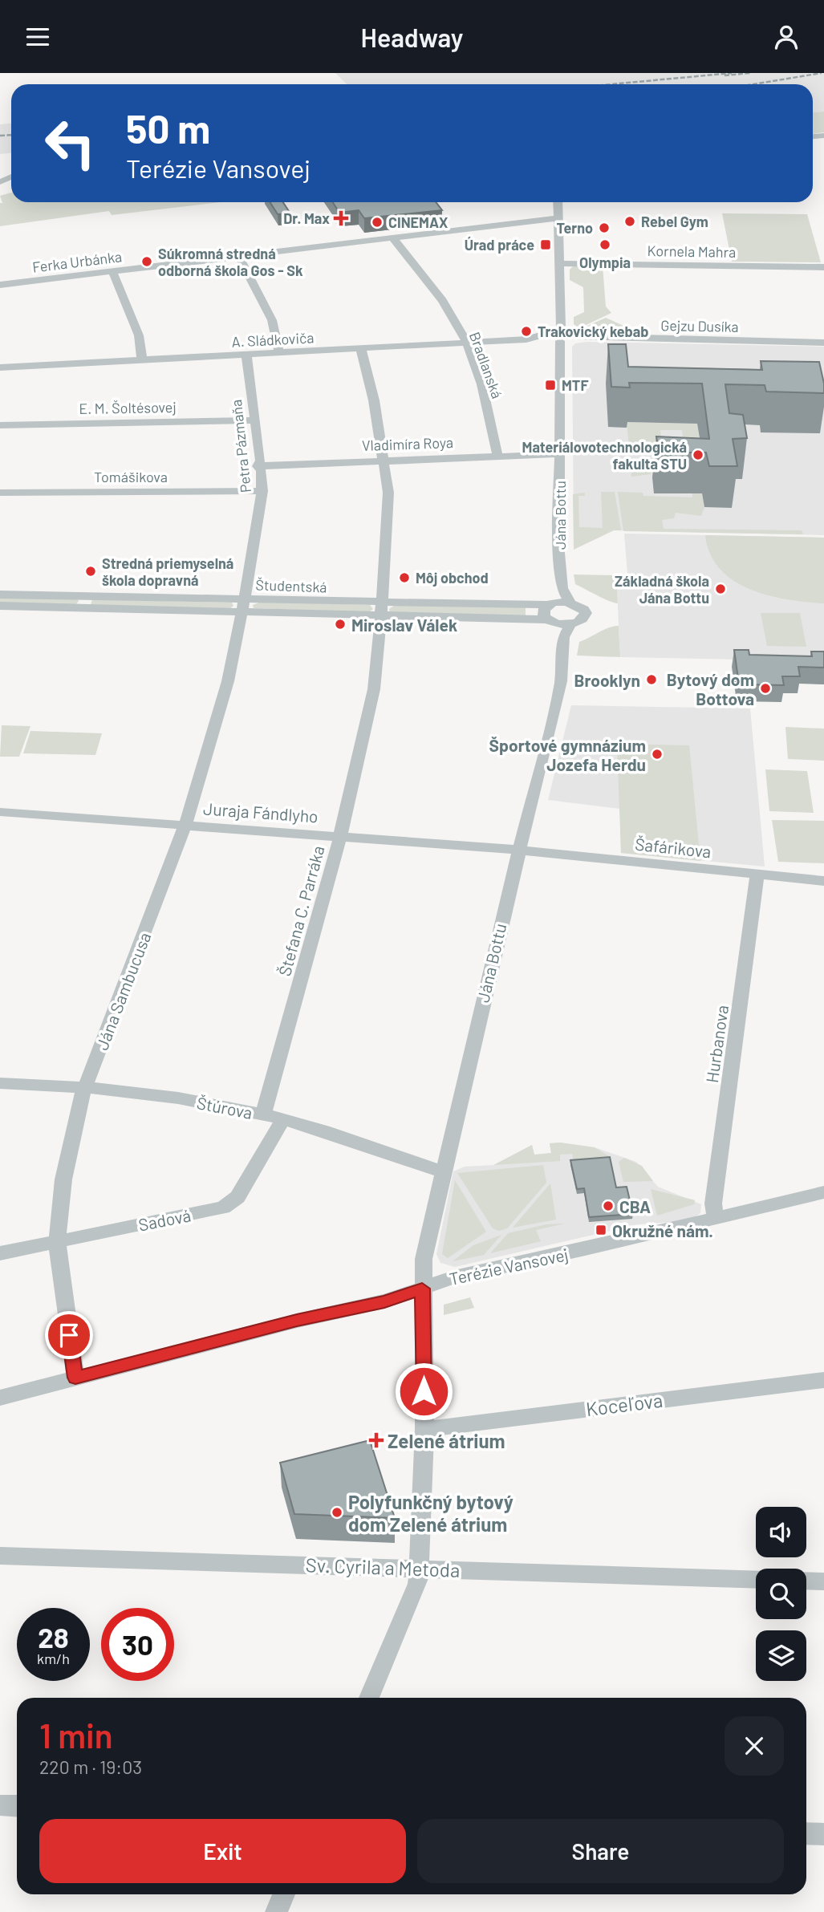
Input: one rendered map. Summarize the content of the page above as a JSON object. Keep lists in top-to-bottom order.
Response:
{
  "streets": {
    "street": [
      "Kornela Mahra",
      "Ferka Urbánka",
      "Gejzu Dusíka",
      "A. Sládkoviča",
      "Bradlanská",
      "E. M. Šoltésovej",
      "Vladimíra Roya",
      "Petra Pázmaňa",
      "Tomášikova",
      "Jána Bottu",
      "Študentská",
      "Juraja Fándlyho",
      "Šafárikova",
      "Štefana C. Parráka",
      "Jána Sambucusa",
      "Hurbanova",
      "Štúrova",
      "Sadová",
      "Terézie Vansovej",
      "Koceľova",
      "Sv. Cyrila a Metoda"
    ]
  },
  "crossings": [
    ["Ferka Urbánka", "Bradlanská"],
    ["A. Sládkoviča", "Bradlanská"],
    ["A. Sládkoviča", "Petra Pázmaňa"],
    ["A. Sládkoviča", "Štefana C. Parráka"],
    ["Bradlanská", "Vladimíra Roya"],
    ["E. M. Šoltésovej", "Petra Pázmaňa"],
    ["Vladimíra Roya", "Petra Pázmaňa"],
    ["Vladimíra Roya", "Jána Bottu"],
    ["Vladimíra Roya", "Štefana C. Parráka"],
    ["Petra Pázmaňa", "Tomášikova"],
    ["Petra Pázmaňa", "Študentská"],
    ["Petra Pázmaňa", "Jána Sambucusa"],
    ["Jána Bottu", "Študentská"],
    ["Jána Bottu", "Juraja Fándlyho"],
    ["Jána Bottu", "Šafárikova"],
    ["Jána Bottu", "Štúrova"],
    ["Jána Bottu", "Terézie Vansovej"],
    ["Jána Bottu", "Koceľova"],
    ["Jána Bottu", "Sv. Cyrila a Metoda"],
    ["Študentská", "Štefana C. Parráka"],
    ["Študentská", "Jána Sambucusa"],
    ["Juraja Fándlyho", "Šafárikova"],
    ["Juraja Fándlyho", "Štefana C. Parráka"],
    ["Juraja Fándlyho", "Jána Sambucusa"],
    ["Šafárikova", "Hurbanova"],
    ["Štefana C. Parráka", "Štúrova"],
    ["Jána Sambucusa", "Štúrova"],
    ["Jána Sambucusa", "Sadová"],
    ["Jána Sambucusa", "Terézie Vansovej"],
    ["Hurbanova", "Terézie Vansovej"],
    ["Štúrova", "Sadová"]
  ],
  "places": {
    "health": ["Dr. Max", "Zelené átrium"],
    "other": [
      "Rebel Gym",
      "CINEMAX",
      "Terno",
      "Olympia",
      "Súkromná stredná odborná škola Gos - Sk",
      "Trakovický kebab",
      "Materiálovotechnologická fakulta STU",
      "Stredná priemyselná škola dopravná",
      "Môj obchod",
      "Základná škola Jána Bottu",
      "Miroslav Válek",
      "Brooklyn",
      "Bytový dom Bottova",
      "Športové gymnázium Jozefa Herdu",
      "CBA",
      "Polyfunkčný bytový dom Zelené átrium"
    ],
    "transit": ["Úrad práce", "MTF", "Okružné nám."]
  },
  "page": {
    "header": "Headway",
    "turn": ["50 m", "Terézie Vansovej"],
    "speed": "28 km/h",
    "limit": "30",
    "heading": ["1 min", "220 m · 19:03"],
    "buttons": ["Exit", "Share"]
  }
}
